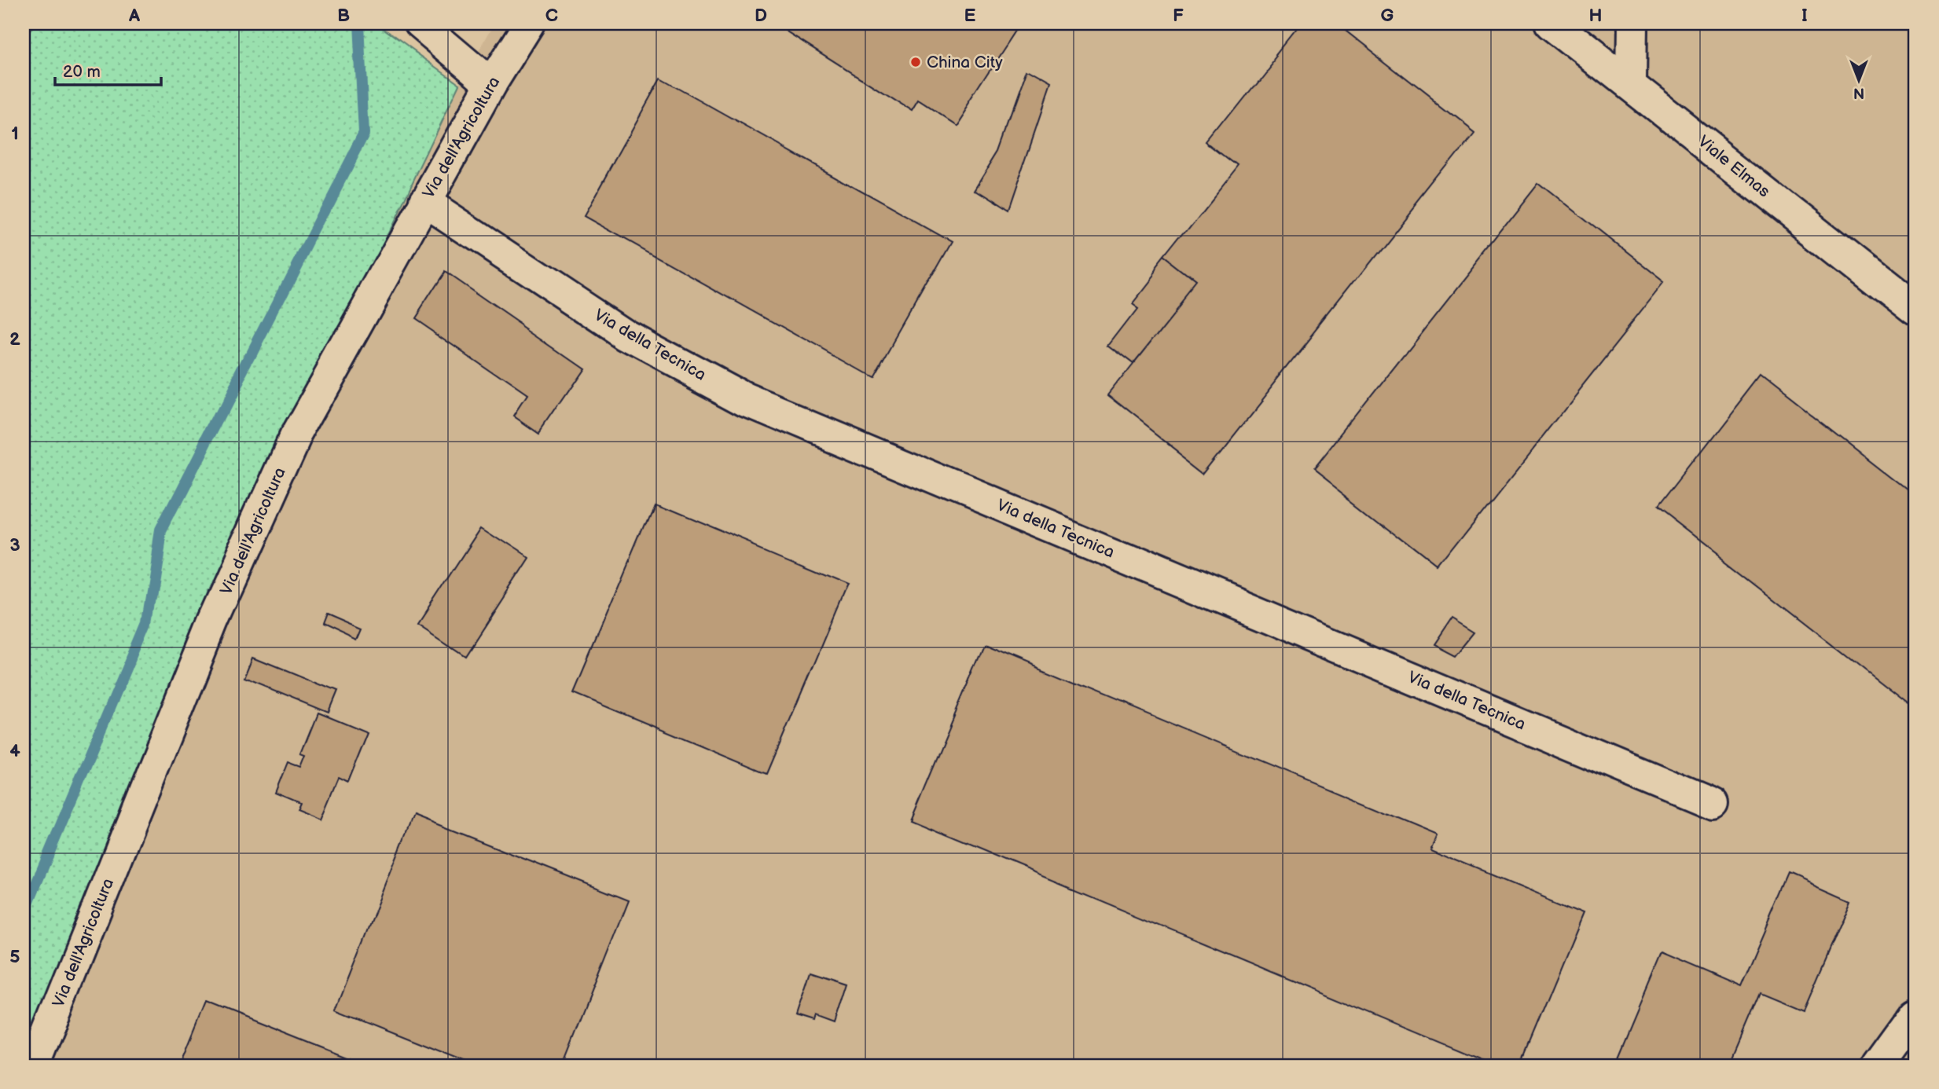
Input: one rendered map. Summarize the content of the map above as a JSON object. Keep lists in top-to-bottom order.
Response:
{
  "streets": {
    "street": ["Via dell'Agricoltura", "Viale Elmas", "Via della Tecnica"]
  },
  "crossings": [
    ["Via dell'Agricoltura", "Via della Tecnica"]
  ],
  "places": ["China City"],
  "scale_bar": "20 m",
  "north": "bottom",
  "grid": {
    "columns": [
      "A",
      "B",
      "C",
      "D",
      "E",
      "F",
      "G",
      "H",
      "I"
    ],
    "rows": [
      "1",
      "2",
      "3",
      "4",
      "5"
    ]
  }
}
